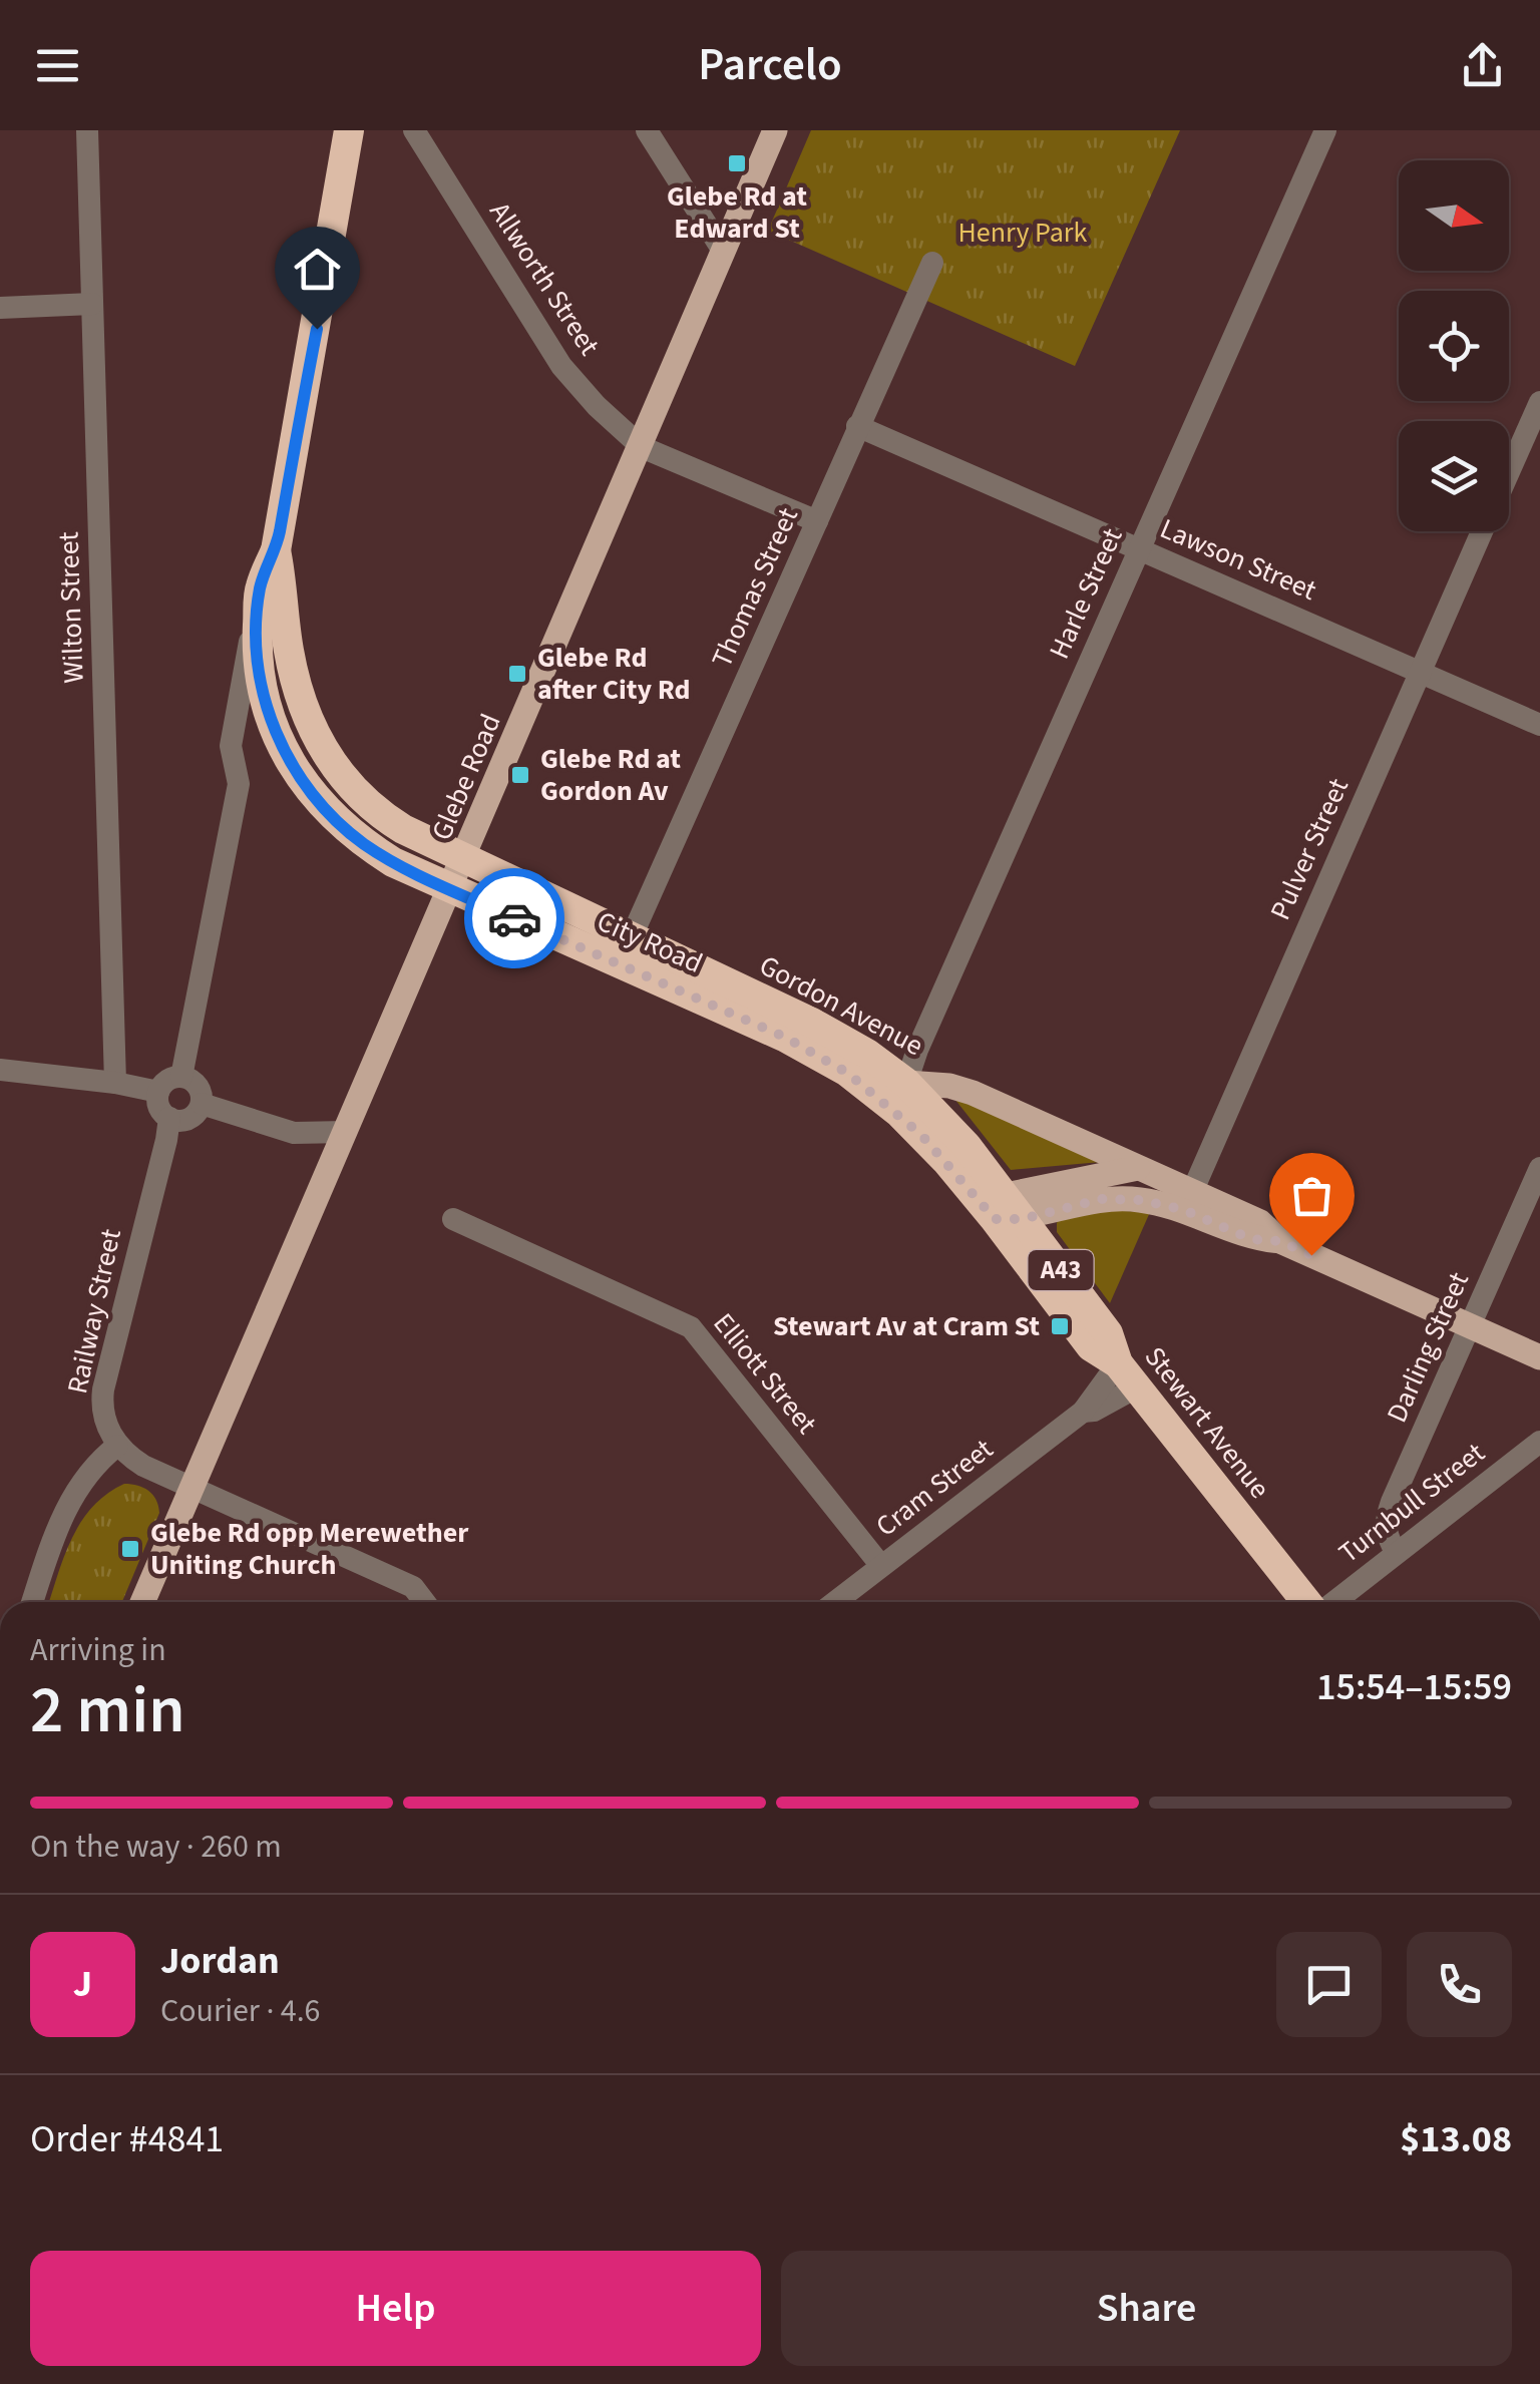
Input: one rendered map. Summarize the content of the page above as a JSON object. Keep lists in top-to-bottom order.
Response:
{
  "streets": {
    "highway": [
      "City Road",
      "Gordon Avenue",
      "A43",
      "Stewart Avenue"
    ],
    "main road": ["Glebe Road"],
    "street": [
      "Allworth Street",
      "Lawson Street",
      "Thomas Street",
      "Harle Street",
      "Wilton Street",
      "Pulver Street",
      "Railway Street",
      "Darling Street",
      "Elliott Street",
      "Cram Street",
      "Turnbull Street"
    ]
  },
  "crossings": [
    ["Allworth Street", "Thomas Street"],
    ["Allworth Street", "Glebe Road"],
    ["Lawson Street", "Thomas Street"],
    ["Lawson Street", "Harle Street"],
    ["Lawson Street", "Pulver Street"],
    ["Thomas Street", "Gordon Avenue"],
    ["Harle Street", "Gordon Avenue"],
    ["Harle Street", "Stewart Avenue"],
    ["Glebe Road", "City Road"],
    ["Glebe Road", "Gordon Avenue"],
    ["Pulver Street", "Gordon Avenue"],
    ["City Road", "Gordon Avenue"],
    ["City Road", "Stewart Avenue"],
    ["Gordon Avenue", "Darling Street"],
    ["Gordon Avenue", "Stewart Avenue"],
    ["Darling Street", "Turnbull Street"],
    ["Elliott Street", "Cram Street"],
    ["Stewart Avenue", "Cram Street"]
  ],
  "parks": ["Henry Park"],
  "places": {
    "transit": [
      "Glebe Rd at Edward St",
      "Glebe Rd after City Rd",
      "Glebe Rd at Gordon Av",
      "Stewart Av at Cram St",
      "Glebe Rd opp Merewether Uniting Church"
    ]
  },
  "north": "right",
  "page": {
    "header": "Parcelo",
    "heading": ["2 min", "Arriving in", "15:54–15:59"],
    "panel": [
      "Jordan",
      "Courier · 4.6",
      "Order #4841",
      "$13.08"
    ],
    "bar": "On the way · 260 m",
    "round": "J",
    "buttons": ["Help", "Share"]
  }
}
